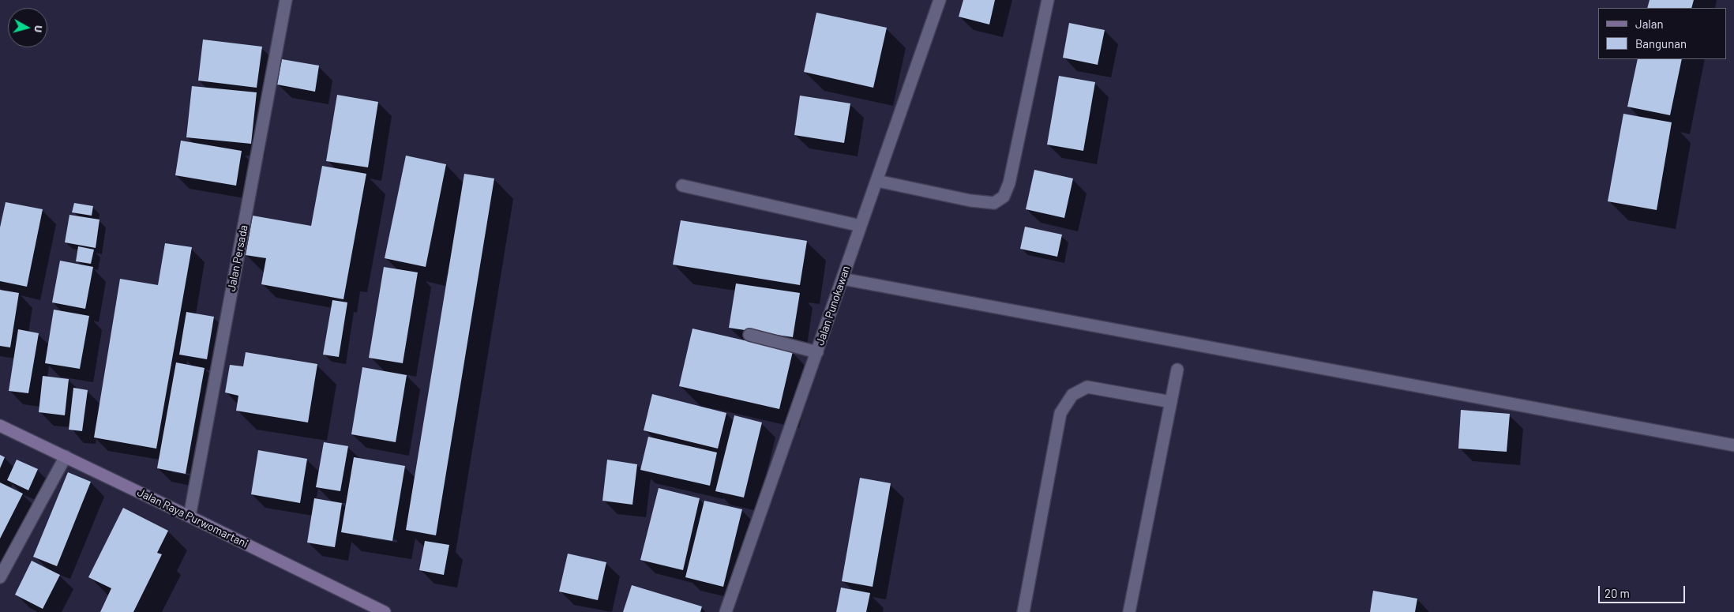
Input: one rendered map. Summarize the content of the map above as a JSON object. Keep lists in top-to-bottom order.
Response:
{
  "streets": {
    "street": ["Jalan Persada", "Jalan Punokawan", "Jalan Raya Purwomartani"]
  },
  "crossings": [
    ["Jalan Persada", "Jalan Raya Purwomartani"]
  ],
  "legend": ["Jalan", "Bangunan"],
  "scale_bar": "20 m",
  "north": "right"
}
